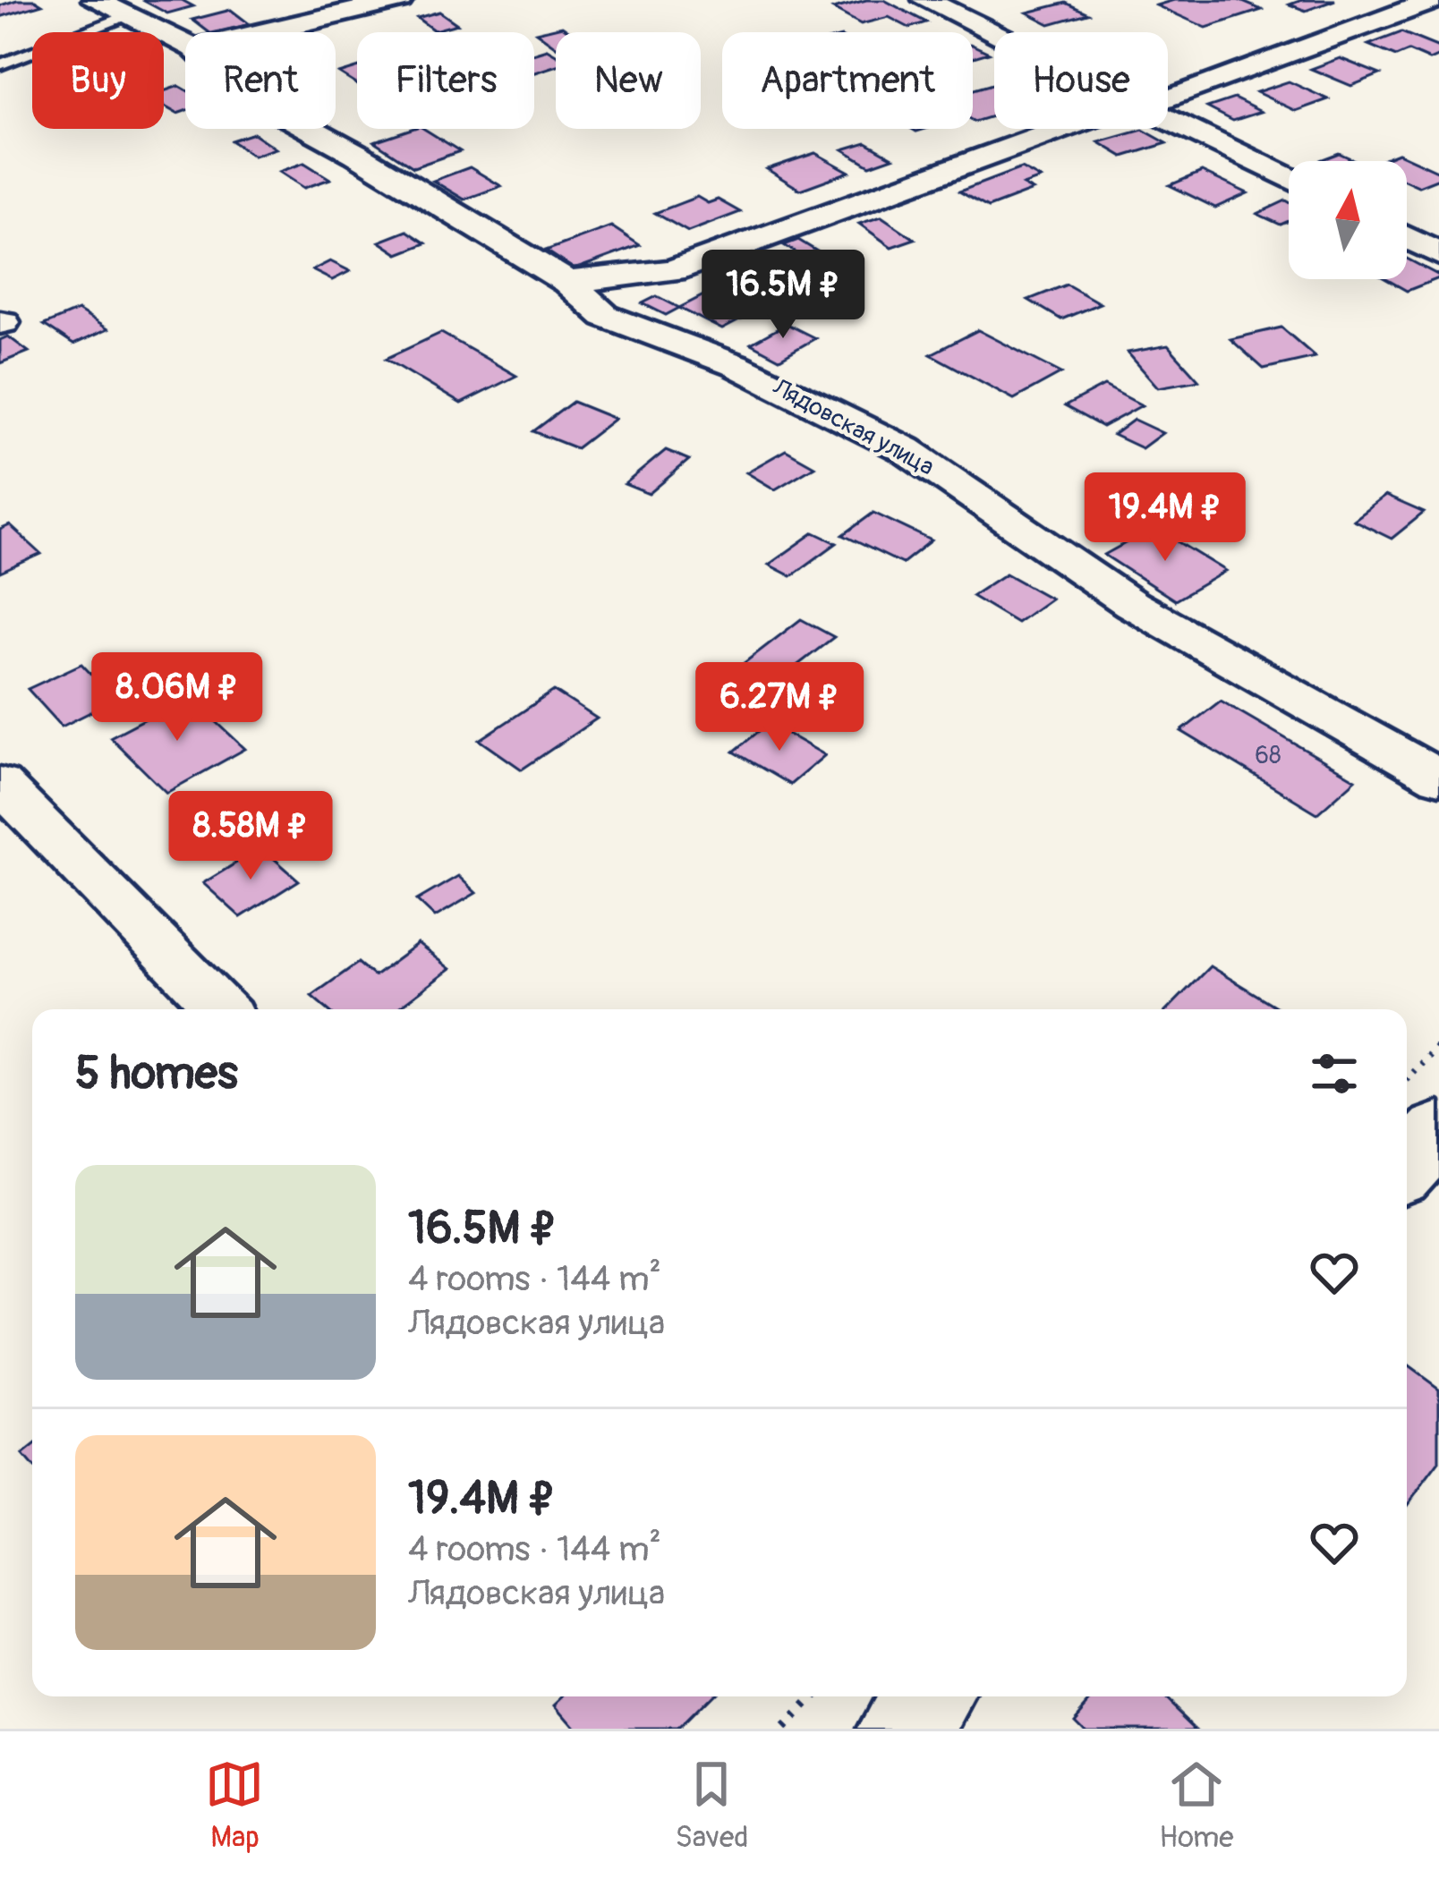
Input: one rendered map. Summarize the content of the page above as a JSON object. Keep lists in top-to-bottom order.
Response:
{
  "streets": {
    "street": ["Лядовская улица"]
  },
  "house_numbers": ["68"],
  "north": "top",
  "page": {
    "chip": [
      "Buy",
      "Rent",
      "Filters",
      "New",
      "Apartment",
      "House"
    ],
    "price": [
      "16.5M ₽",
      "19.4M ₽",
      "8.06M ₽",
      "6.27M ₽",
      "8.58M ₽"
    ],
    "heading": "5 homes",
    "list": [
      {
        "name": "16.5M ₽",
        "note": "4 rooms · 144 m² · Лядовская улица"
      },
      {
        "name": "19.4M ₽",
        "note": "4 rooms · 144 m² · Лядовская улица"
      }
    ],
    "tabs": ["Map", "Saved", "Home"]
  }
}
